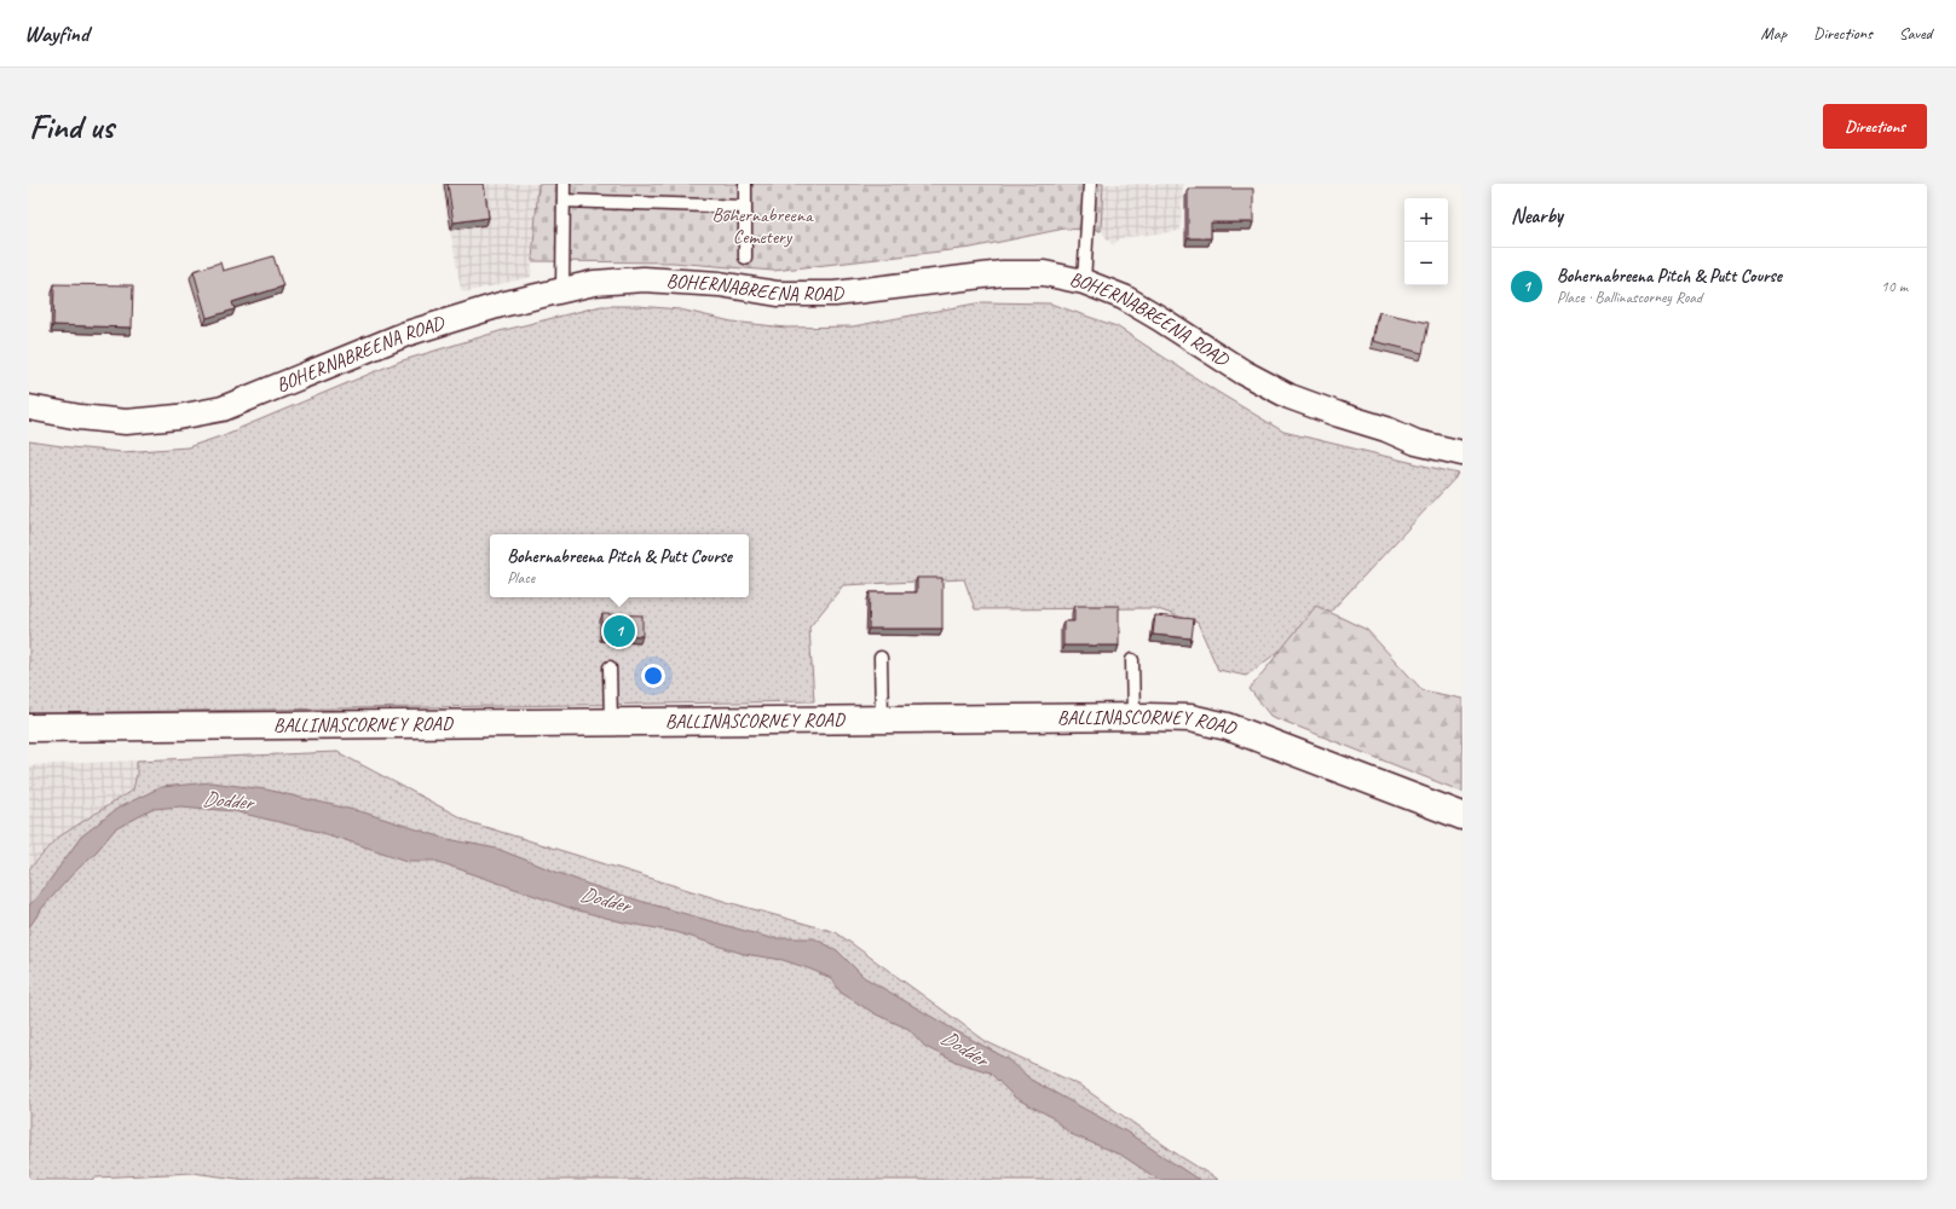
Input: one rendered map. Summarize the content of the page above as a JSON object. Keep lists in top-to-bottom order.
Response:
{
  "streets": {
    "main road": ["BALLINASCORNEY ROAD"],
    "street": ["BOHERNABREENA ROAD"]
  },
  "water": ["Dodder"],
  "parks": ["Bohernabreena Cemetery"],
  "page": {
    "header": "Wayfind",
    "nav": ["Map", "Directions", "Saved"],
    "buttons": "Directions",
    "title": "Find us",
    "heading": "Nearby",
    "map_buttons": ["+", "−"],
    "list": [
      {
        "mark": "1",
        "name": "Bohernabreena Pitch & Putt Course",
        "note": "Place · Ballinascorney Road",
        "value": "10 m"
      }
    ],
    "popup": ["Bohernabreena Pitch & Putt Course", "Place"],
    "pins": "1"
  }
}
